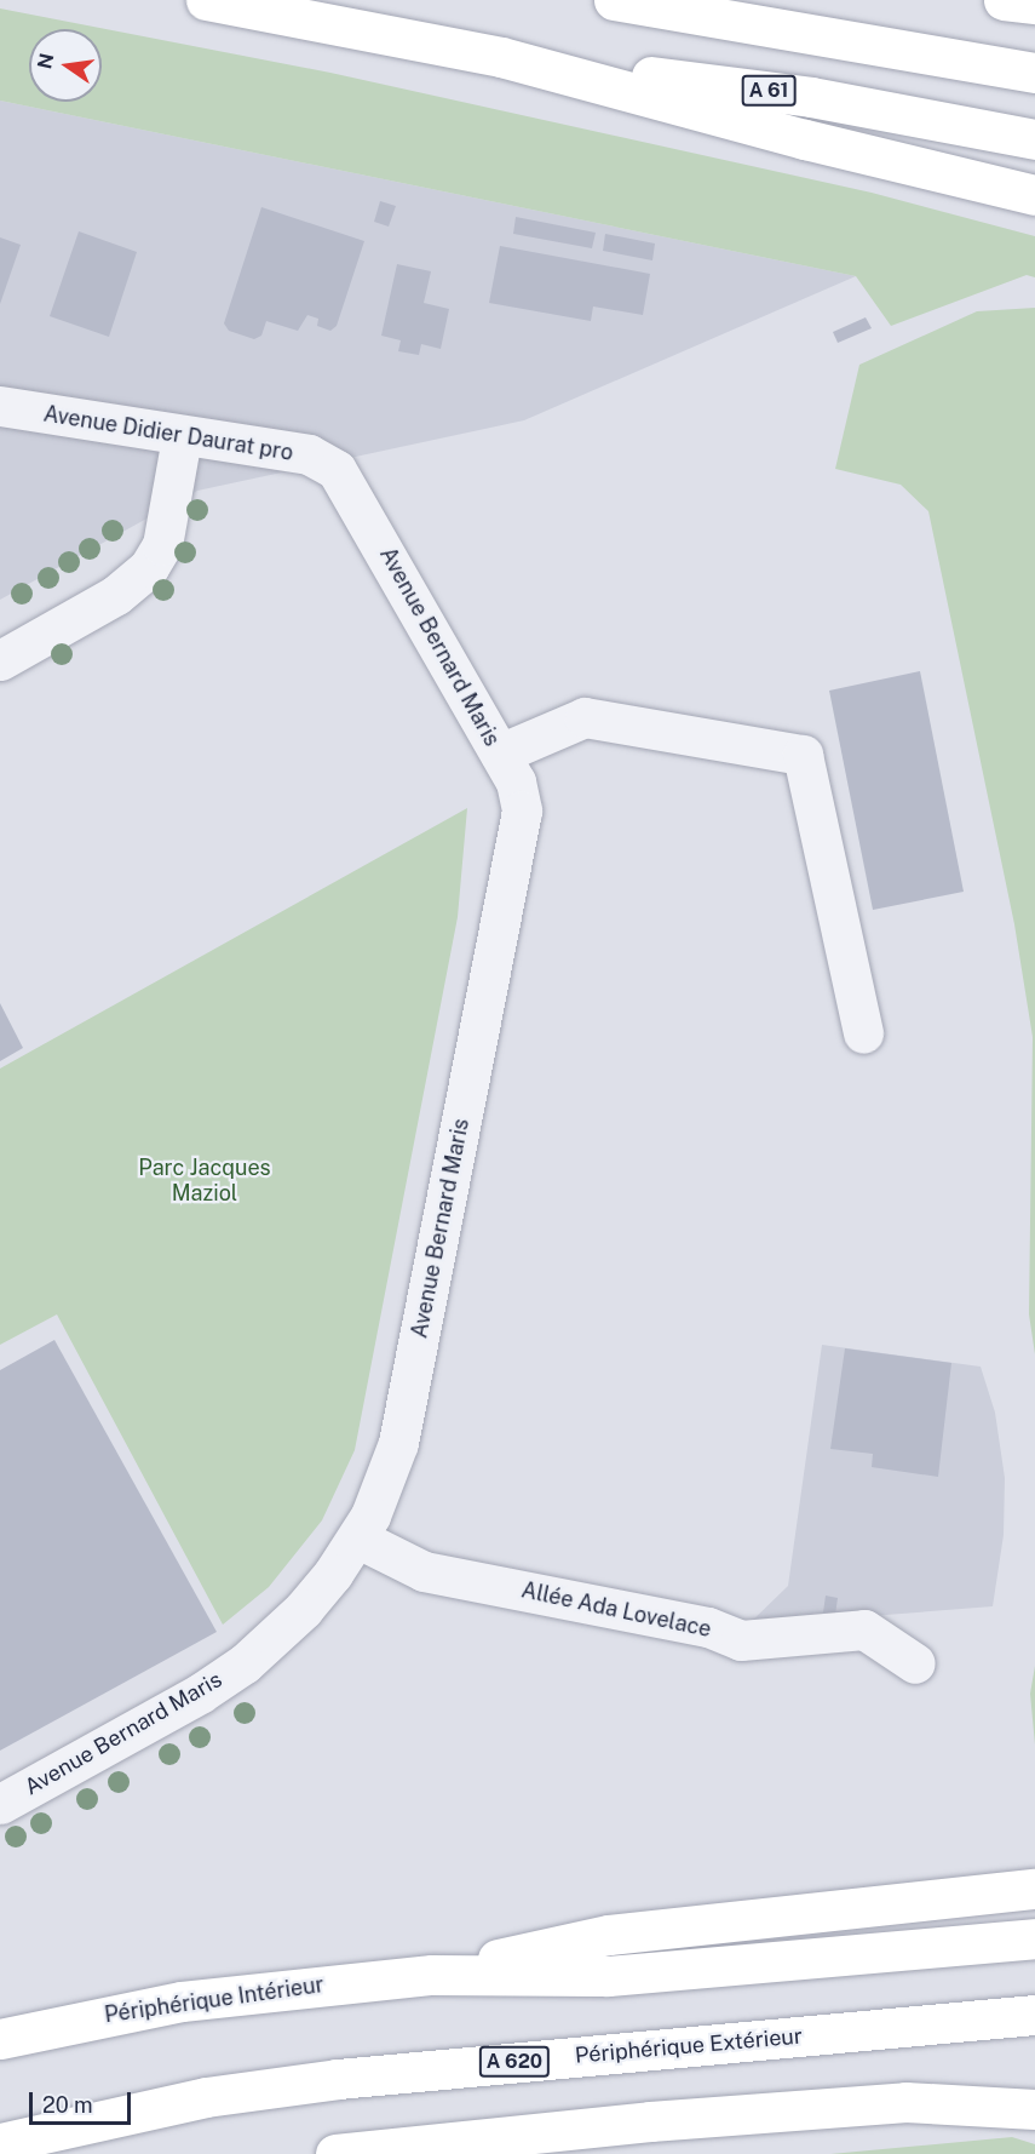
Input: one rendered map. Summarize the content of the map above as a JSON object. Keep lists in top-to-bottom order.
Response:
{
  "streets": {
    "highway": [
      "A 61",
      "Périphérique Intérieur",
      "Périphérique Extérieur",
      "A 620"
    ],
    "street": ["Avenue Didier Daurat pro", "Avenue Bernard Maris", "Allée Ada Lovelace"]
  },
  "crossings": [
    ["Avenue Didier Daurat pro", "Avenue Bernard Maris"],
    ["Avenue Bernard Maris", "Allée Ada Lovelace"]
  ],
  "parks": ["Parc Jacques Maziol"],
  "scale_bar": "20 m",
  "north": "left"
}
